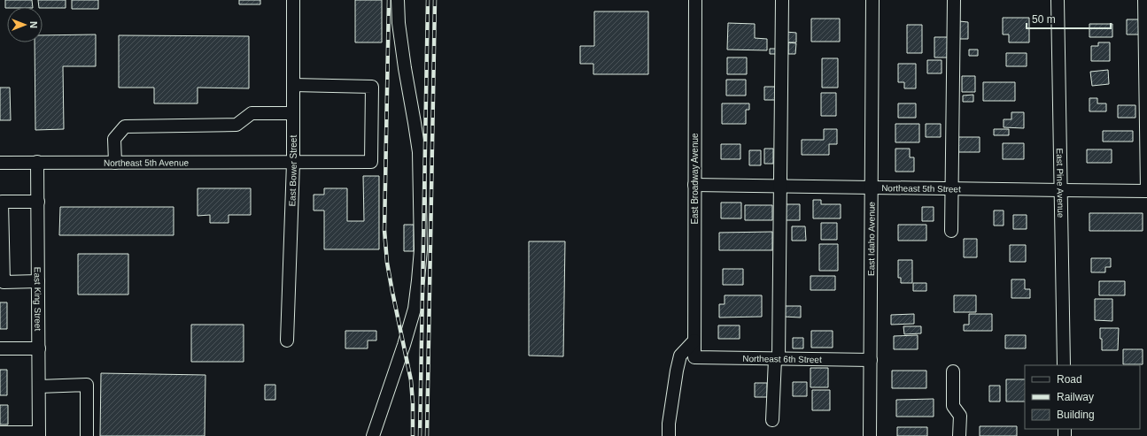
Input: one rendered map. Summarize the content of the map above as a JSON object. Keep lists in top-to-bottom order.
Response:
{
  "streets": {
    "street": [
      "Northeast 5th Avenue",
      "East Bower Street",
      "East Broadway Avenue",
      "East Pine Avenue",
      "Northeast 5th Street",
      "East Idaho Avenue",
      "East King Street",
      "Northeast 6th Street"
    ]
  },
  "crossings": [
    ["Northeast 5th Avenue", "East Bower Street"],
    ["Northeast 5th Avenue", "East King Street"],
    ["East Broadway Avenue", "Northeast 5th Street"],
    ["East Broadway Avenue", "Northeast 6th Street"],
    ["East Pine Avenue", "Northeast 5th Street"],
    ["Northeast 5th Street", "East Idaho Avenue"],
    ["East Idaho Avenue", "Northeast 6th Street"]
  ],
  "legend": ["Road", "Railway", "Building"],
  "scale_bar": "50 m",
  "north": "right"
}
